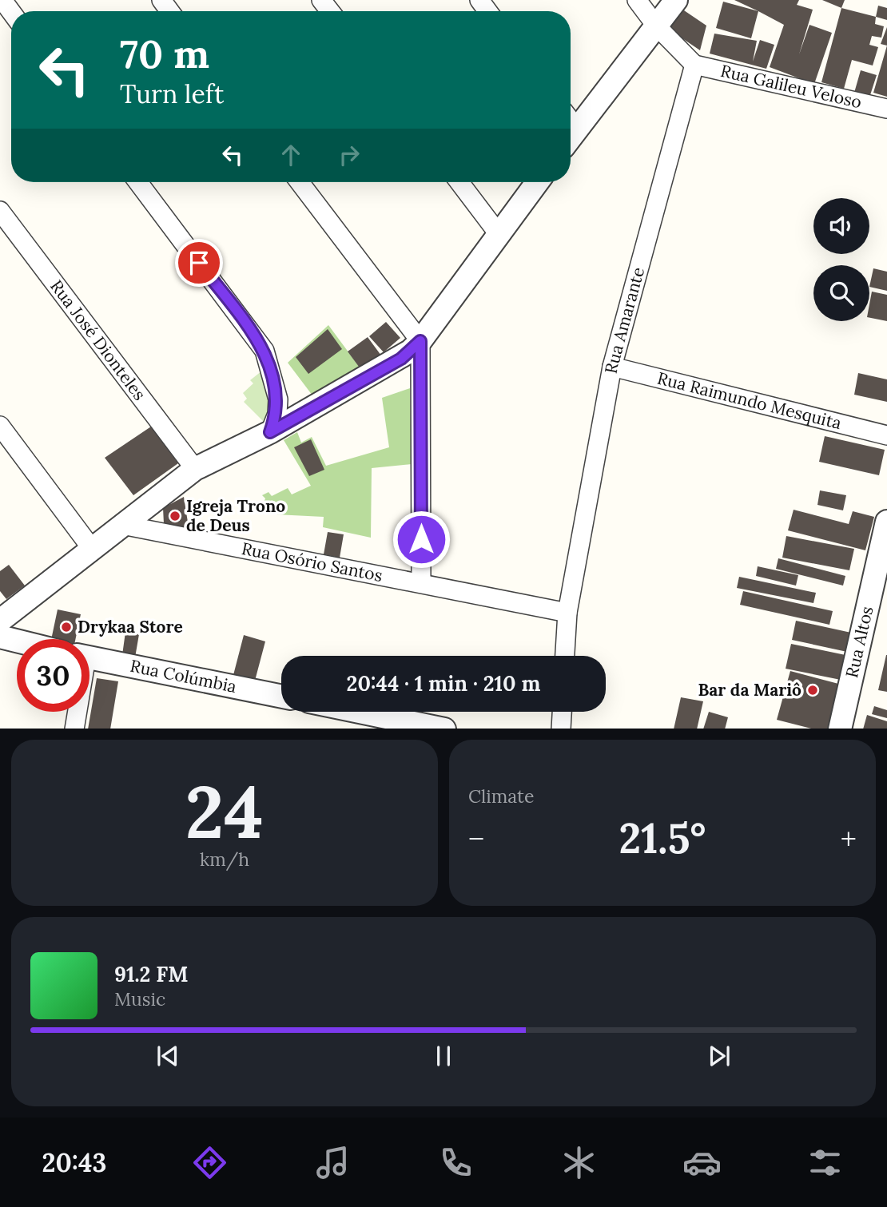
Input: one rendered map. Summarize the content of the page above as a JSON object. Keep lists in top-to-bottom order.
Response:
{
  "streets": {
    "street": [
      "Rua Galileu Veloso",
      "Rua Amarante",
      "Rua José Dionteles",
      "Rua Raimundo Mesquita",
      "Rua Osório Santos",
      "Rua Altos",
      "Rua Colúmbia"
    ]
  },
  "crossings": [
    ["Rua Galileu Veloso", "Rua Amarante"],
    ["Rua Amarante", "Rua Raimundo Mesquita"],
    ["Rua Amarante", "Rua Osório Santos"]
  ],
  "places": ["Igreja Trono de Deus", "Drykaa Store", "Bar da Mariô"],
  "page": {
    "turn": ["70 m", "Turn left"],
    "limit": "30",
    "trip": "20:44 · 1 min · 210 m",
    "tile": [
      ["24", "km/h"],
      "Climate"
    ],
    "heat": ["−", "21.5°", "+"],
    "song": ["91.2 FM", "Music"],
    "tabs": "20:43"
  }
}
